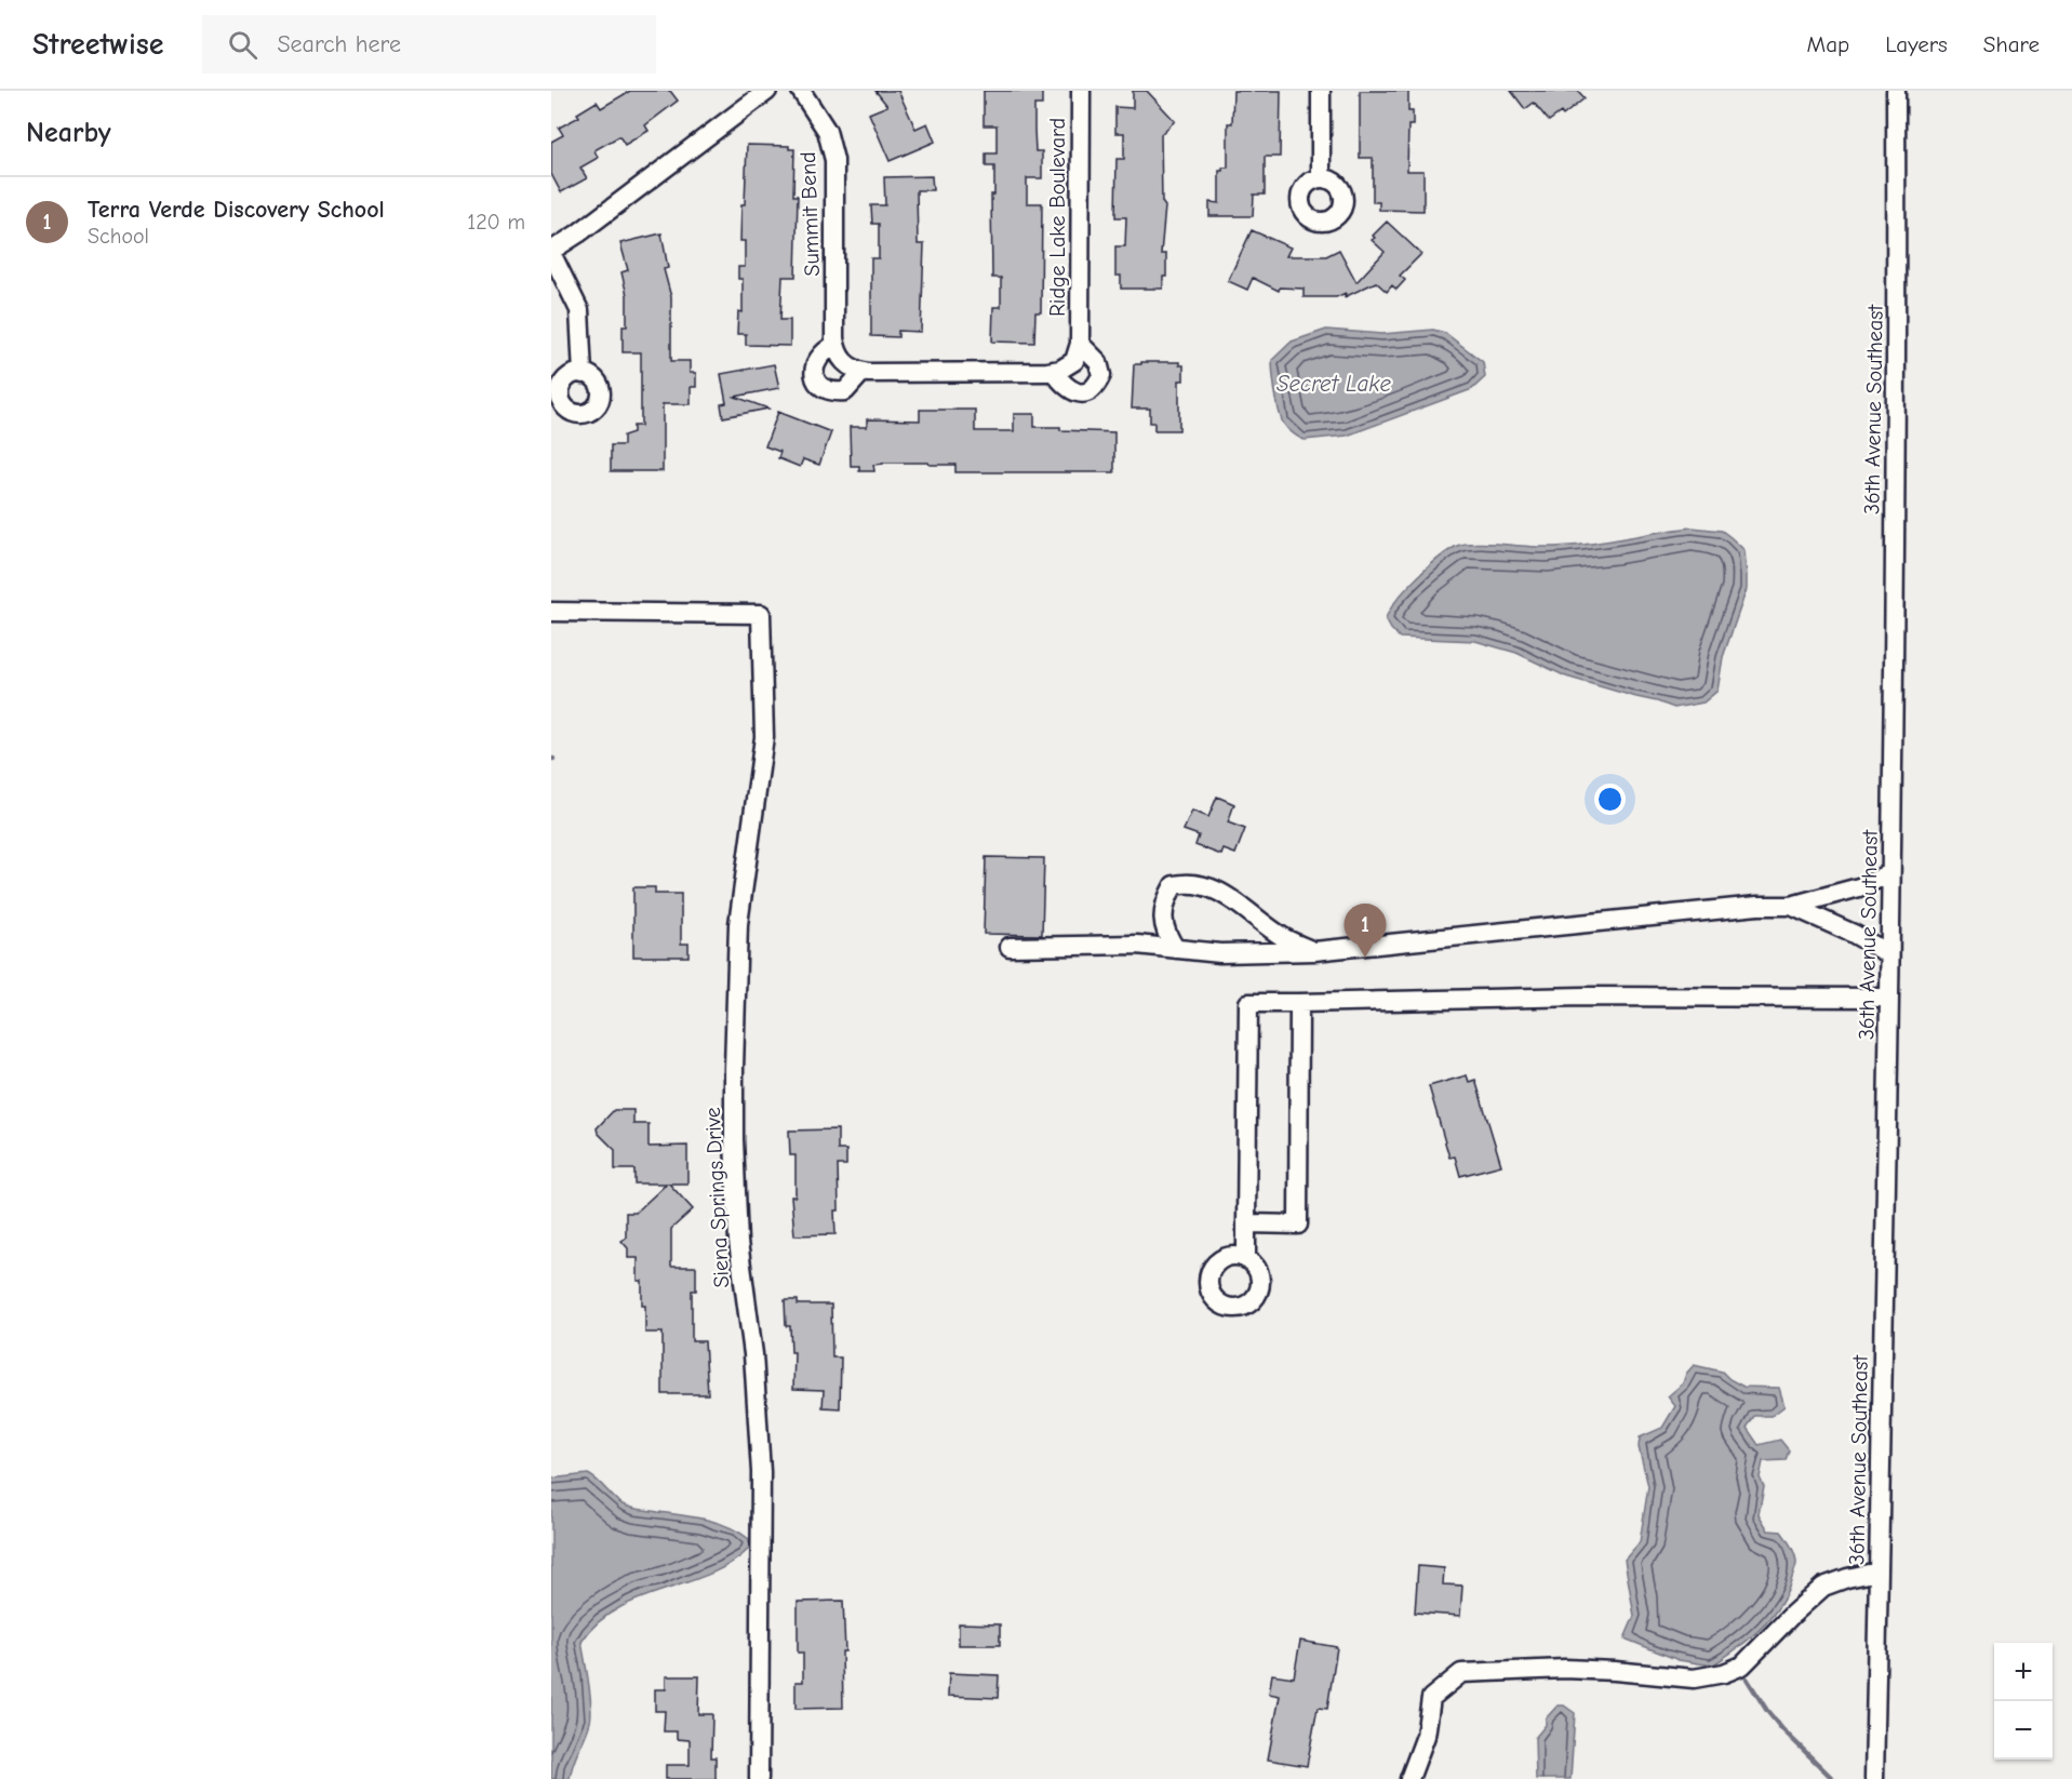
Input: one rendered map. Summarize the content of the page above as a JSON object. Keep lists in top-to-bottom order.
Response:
{
  "streets": {
    "street": [
      "Summit Bend",
      "Ridge Lake Boulevard",
      "36th Avenue Southeast",
      "Siena Springs Drive"
    ]
  },
  "water": ["Secret Lake"],
  "page": {
    "header": "Streetwise",
    "search": "Search here",
    "nav": ["Map", "Layers", "Share"],
    "heading": "Nearby",
    "list": [
      {
        "mark": "1",
        "name": "Terra Verde Discovery School",
        "note": "School",
        "value": "120 m"
      }
    ],
    "pins": "1",
    "map_buttons": ["+", "−"]
  }
}
